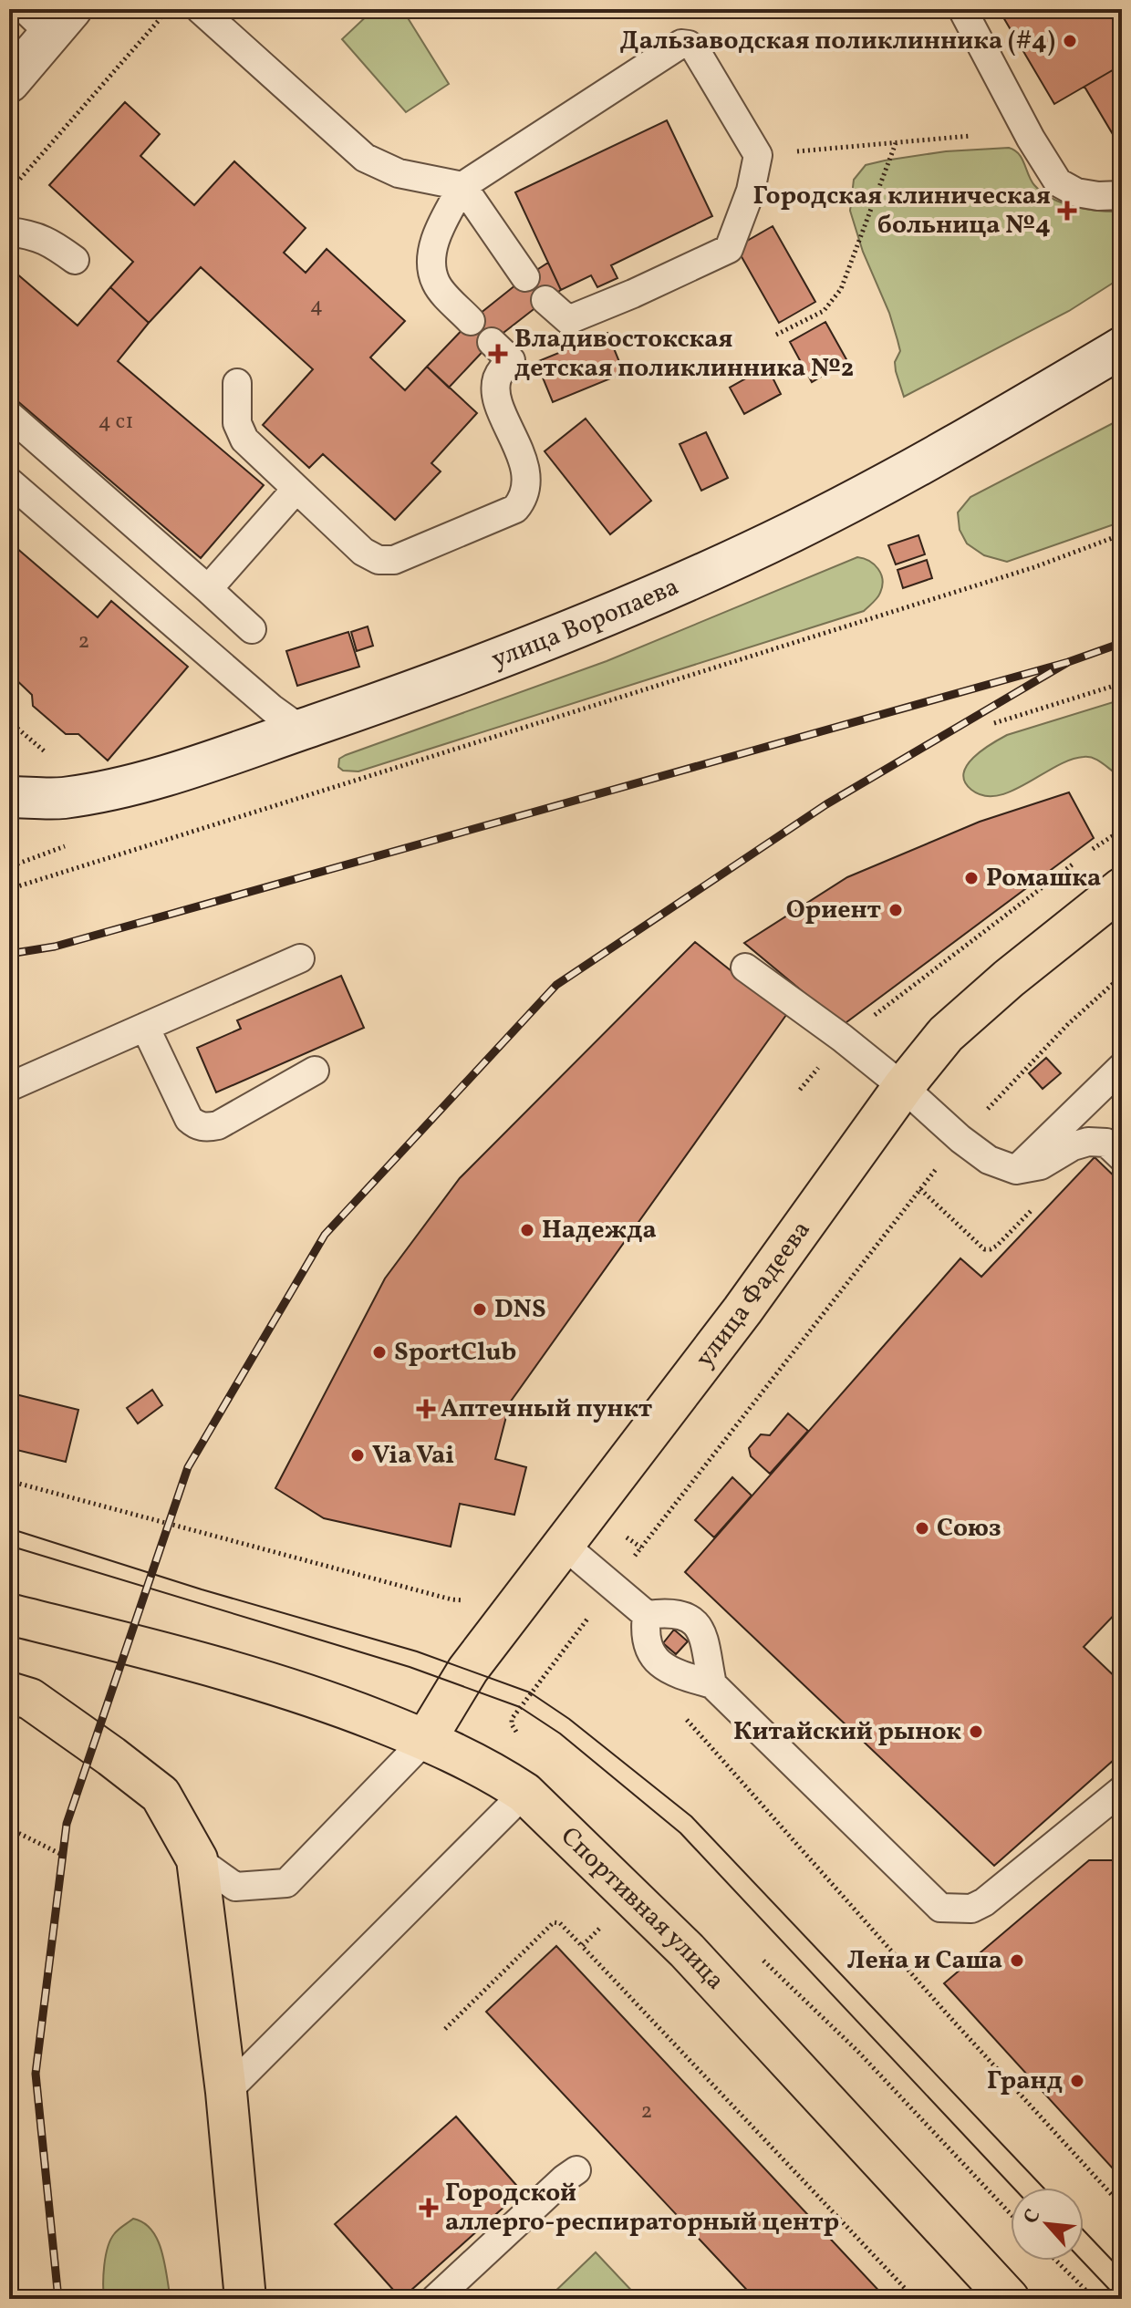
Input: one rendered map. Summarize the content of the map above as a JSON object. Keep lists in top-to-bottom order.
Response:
{
  "streets": {
    "main road": ["улица Воропаева", "улица Фадеева", "Спортивная улица"]
  },
  "crossings": [
    ["улица Фадеева", "Спортивная улица"]
  ],
  "places": {
    "other": [
      "Дальзаводская поликлинника (#4)",
      "Ромашка",
      "Ориент",
      "Надежда",
      "DNS",
      "SportClub",
      "Via Vai",
      "Союз",
      "Китайский рынок",
      "Лена и Саша",
      "Гранд"
    ],
    "health": [
      "Городская клиническая больница №4",
      "Владивостокская детская поликлинника №2",
      "Аптечный пункт",
      "Городской аллерго-респираторный центр"
    ]
  },
  "house_numbers": [
    "4",
    "4 с1",
    "2",
    "2"
  ],
  "north": "top left"
}
